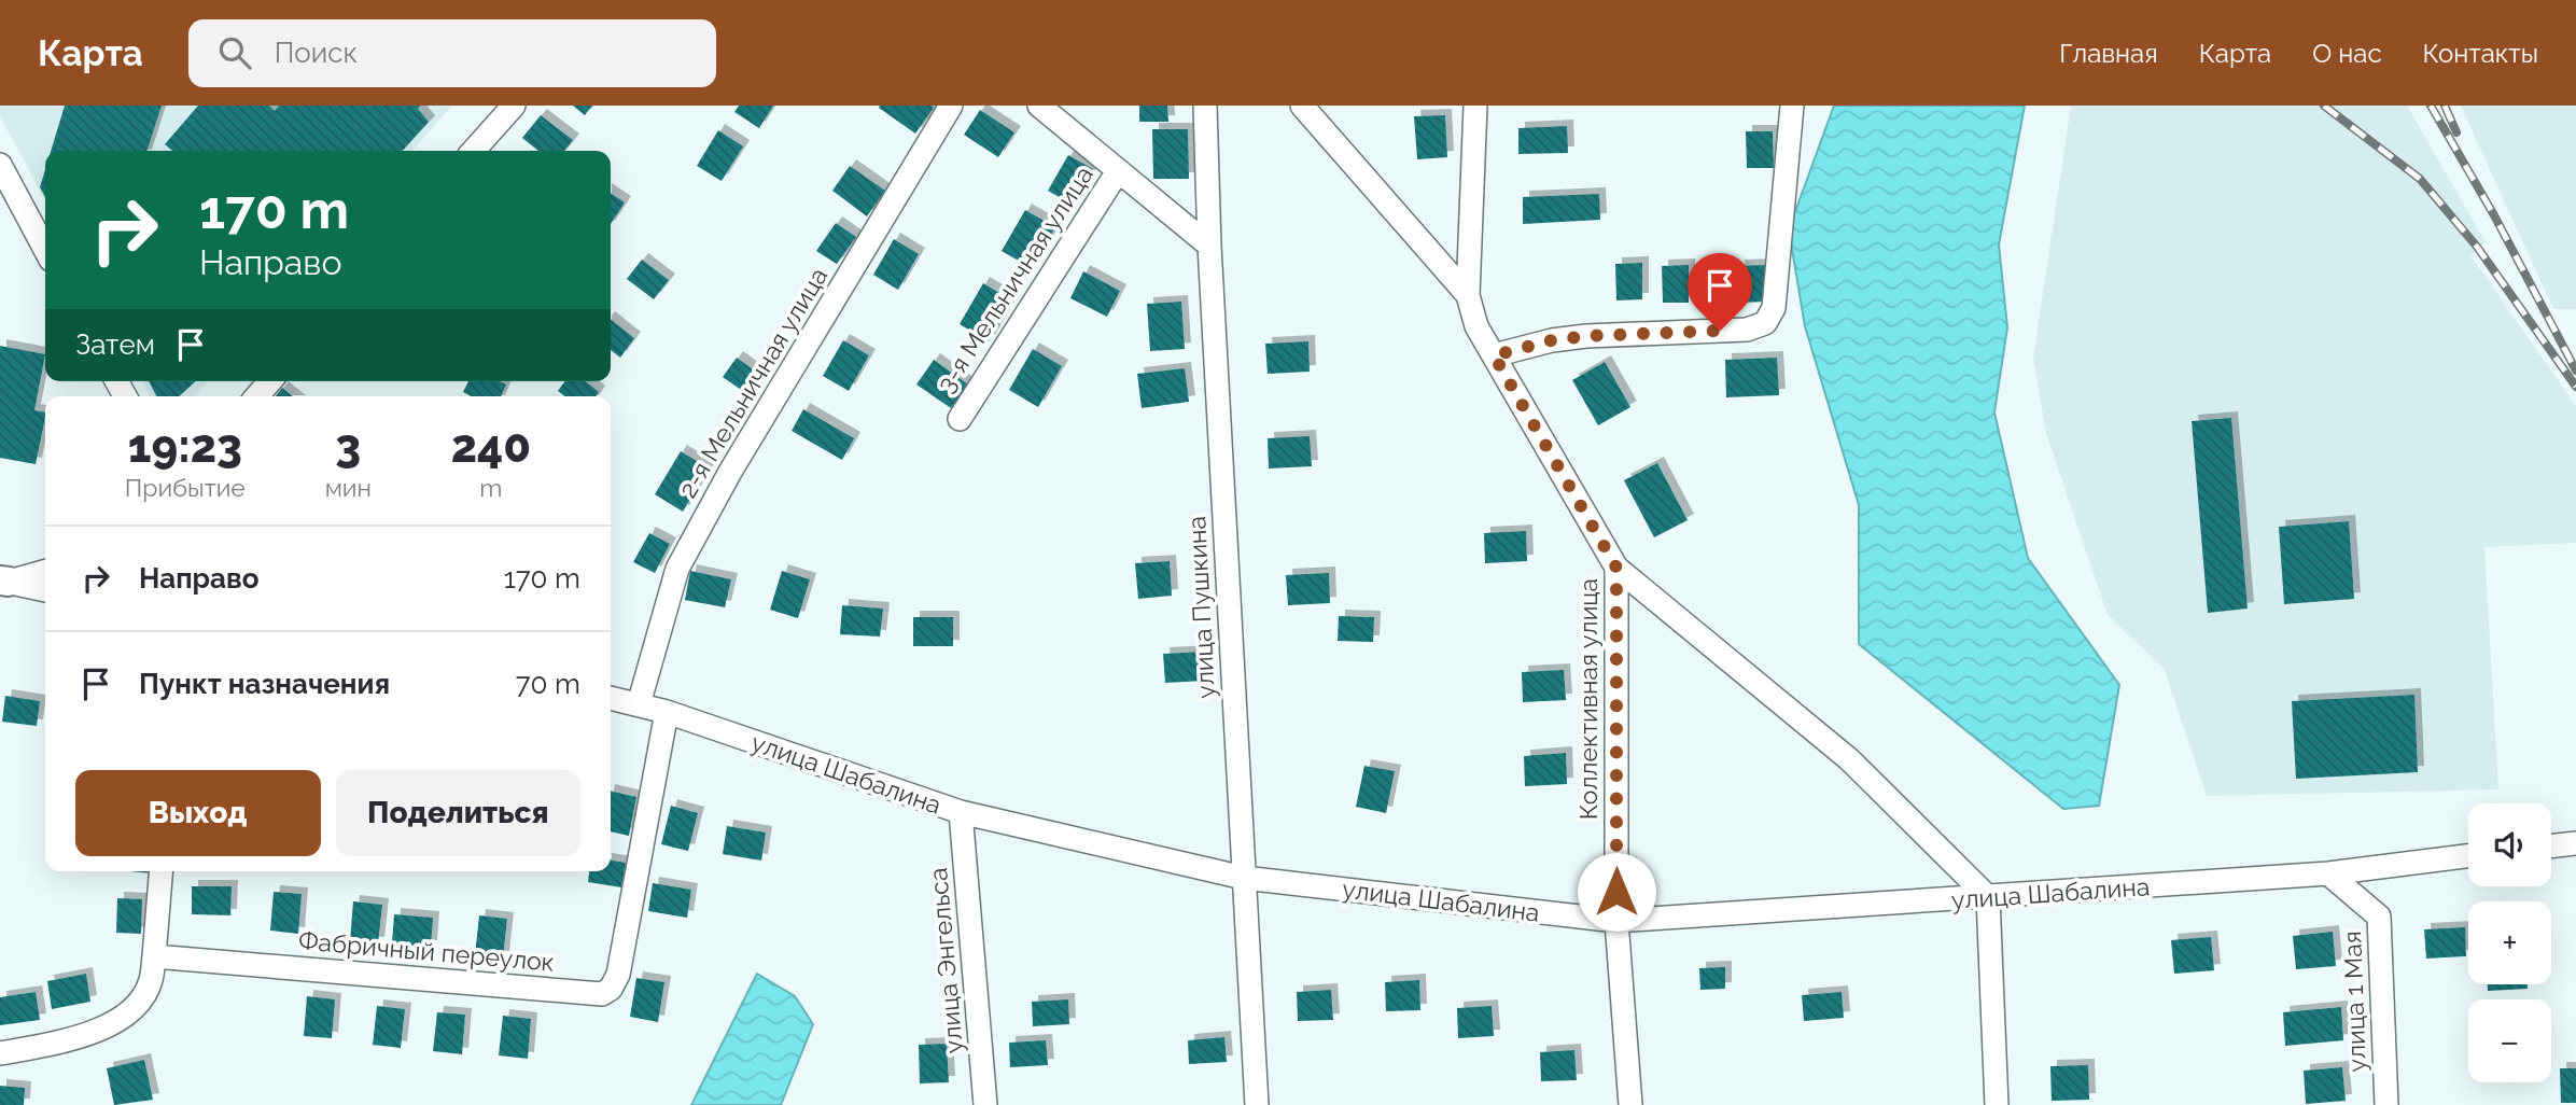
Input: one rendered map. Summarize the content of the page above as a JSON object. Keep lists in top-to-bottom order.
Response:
{
  "streets": {
    "street": [
      "3-я Мельничная улица",
      "2-я Мельничная улица",
      "улица Пушкина",
      "Коллективная улица",
      "улица Шабалина",
      "Фабричный переулок",
      "улица Энгельса",
      "улица 1 Мая"
    ]
  },
  "crossings": [
    ["2-я Мельничная улица", "улица Шабалина"],
    ["улица Пушкина", "улица Шабалина"],
    ["Коллективная улица", "улица Шабалина"],
    ["улица Шабалина", "Фабричный переулок"],
    ["улица Шабалина", "улица Энгельса"],
    ["улица Шабалина", "улица 1 Мая"]
  ],
  "page": {
    "header": "Карта",
    "search": "Поиск",
    "nav": [
      "Главная",
      "Карта",
      "О нас",
      "Контакты"
    ],
    "turn": ["170 m", "Направо"],
    "then": "Затем",
    "eta": [
      "19:23",
      "Прибытие",
      "3",
      "мин",
      "240",
      "m"
    ],
    "list": [
      {
        "name": "Направо",
        "value": "170 m"
      },
      {
        "name": "Пункт назначения",
        "value": "70 m"
      }
    ],
    "buttons": ["Выход", "Поделиться"],
    "map_buttons": ["+", "−"]
  }
}
